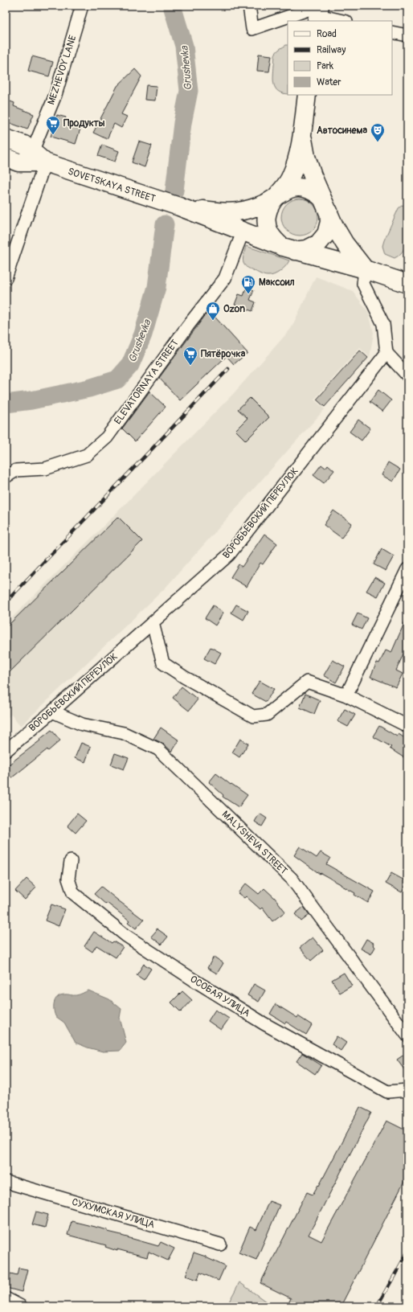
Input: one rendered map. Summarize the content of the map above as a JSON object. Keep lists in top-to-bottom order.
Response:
{
  "streets": {
    "main road": ["SOVETSKAYA STREET"],
    "street": [
      "MEZHEVOY LANE",
      "ELEVATORNAYA STREET",
      "ВОРОБЬЁВСКИЙ ПЕРЕУЛОК",
      "MALYSHEVA STREET",
      "ОСОБАЯ УЛИЦА",
      "СУХУМСКАЯ УЛИЦА"
    ]
  },
  "crossings": [
    ["MEZHEVOY LANE", "SOVETSKAYA STREET"],
    ["SOVETSKAYA STREET", "ELEVATORNAYA STREET"],
    ["ВОРОБЬЁВСКИЙ ПЕРЕУЛОК", "MALYSHEVA STREET"]
  ],
  "water": ["Grushevka"],
  "places": {
    "supermarket": ["Продукты", "Пятёрочка"],
    "theatre": ["Автосинема"],
    "fuel station": ["Максоил"],
    "shop": ["Ozon"]
  },
  "legend": [
    "Road",
    "Railway",
    "Park",
    "Water"
  ]
}
